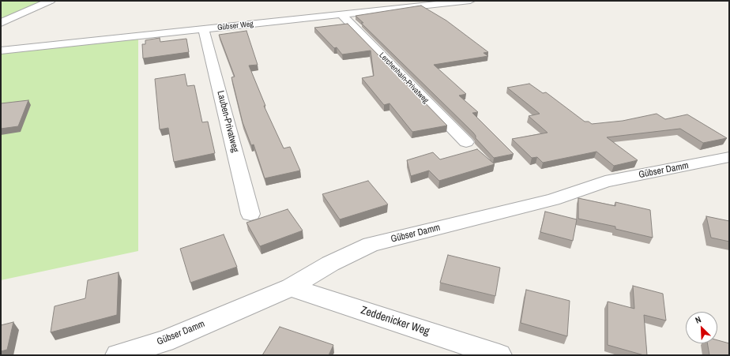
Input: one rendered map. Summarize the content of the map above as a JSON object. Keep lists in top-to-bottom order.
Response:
{
  "streets": {
    "street": [
      "Gübser Weg",
      "Lerchenhain-Privatweg",
      "Lauben-Privatweg",
      "Gübser Damm",
      "Zeddenicker Weg"
    ]
  },
  "crossings": [
    ["Gübser Weg", "Lerchenhain-Privatweg"],
    ["Gübser Weg", "Lauben-Privatweg"],
    ["Gübser Damm", "Zeddenicker Weg"]
  ],
  "north": "top left"
}
